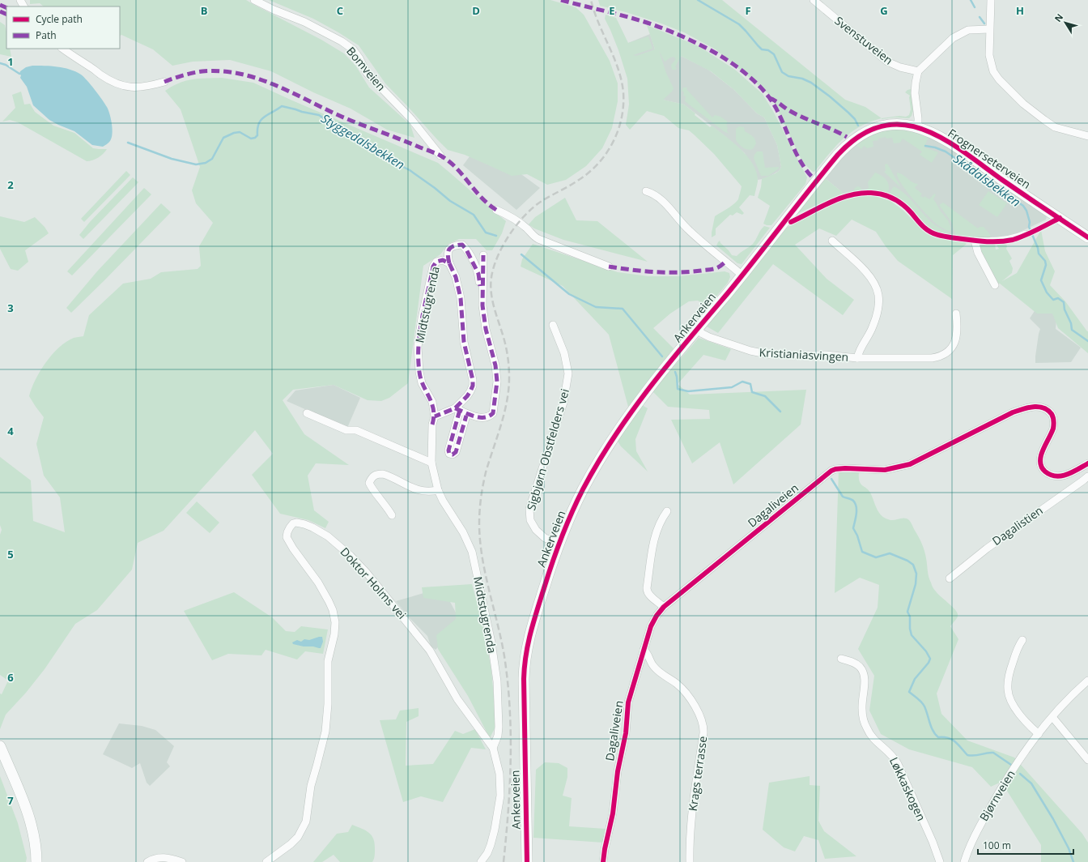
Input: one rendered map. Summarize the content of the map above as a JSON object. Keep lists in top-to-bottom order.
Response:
{
  "streets": {
    "main road": ["Frognerseterveien", "Ankerveien"],
    "street": [
      "Svenstuveien",
      "Bomveien",
      "Midtstugrenda",
      "Kristianiasvingen",
      "Sigbjørn Obstfelders vei",
      "Dagaliveien",
      "Dagalistien",
      "Doktor Holms vei",
      "Krags terrasse",
      "Løkkaskogen",
      "Bjørnveien"
    ]
  },
  "crossings": [
    ["Frognerseterveien", "Ankerveien"],
    ["Midtstugrenda", "Doktor Holms vei"],
    ["Ankerveien", "Kristianiasvingen"],
    ["Ankerveien", "Sigbjørn Obstfelders vei"],
    ["Dagaliveien", "Krags terrasse"]
  ],
  "water": ["Styggedalsbekken", "Skådalsbekken"],
  "legend": ["Cycle path", "Path"],
  "scale_bar": "100 m",
  "north": "top left",
  "grid": {
    "columns": [
      "B",
      "C",
      "D",
      "E",
      "F",
      "G",
      "H"
    ],
    "rows": [
      "1",
      "2",
      "3",
      "4",
      "5",
      "6",
      "7"
    ]
  }
}
